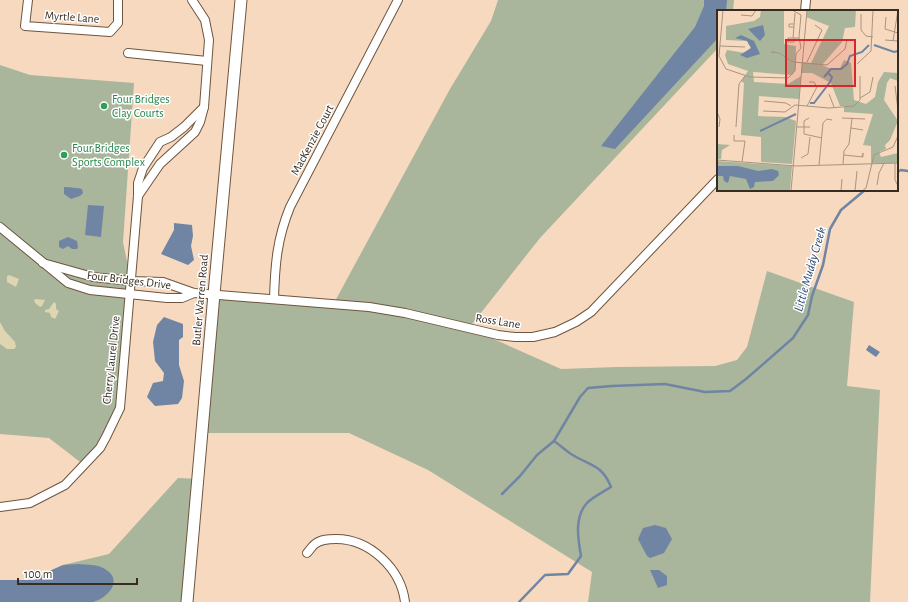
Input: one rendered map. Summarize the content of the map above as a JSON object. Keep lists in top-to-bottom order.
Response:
{
  "streets": {
    "main road": ["Butler Warren Road"],
    "street": [
      "Myrtle Lane",
      "MacKenzie Court",
      "Four Bridges Drive",
      "Ross Lane",
      "Cherry Laurel Drive"
    ]
  },
  "crossings": [
    ["MacKenzie Court", "Ross Lane"],
    ["Four Bridges Drive", "Butler Warren Road"],
    ["Four Bridges Drive", "Ross Lane"],
    ["Four Bridges Drive", "Cherry Laurel Drive"],
    ["Butler Warren Road", "Ross Lane"]
  ],
  "water": ["Little Muddy Creek"],
  "places": ["Four Bridges Clay Courts", "Four Bridges Sports Complex"],
  "scale_bar": "100 m"
}
